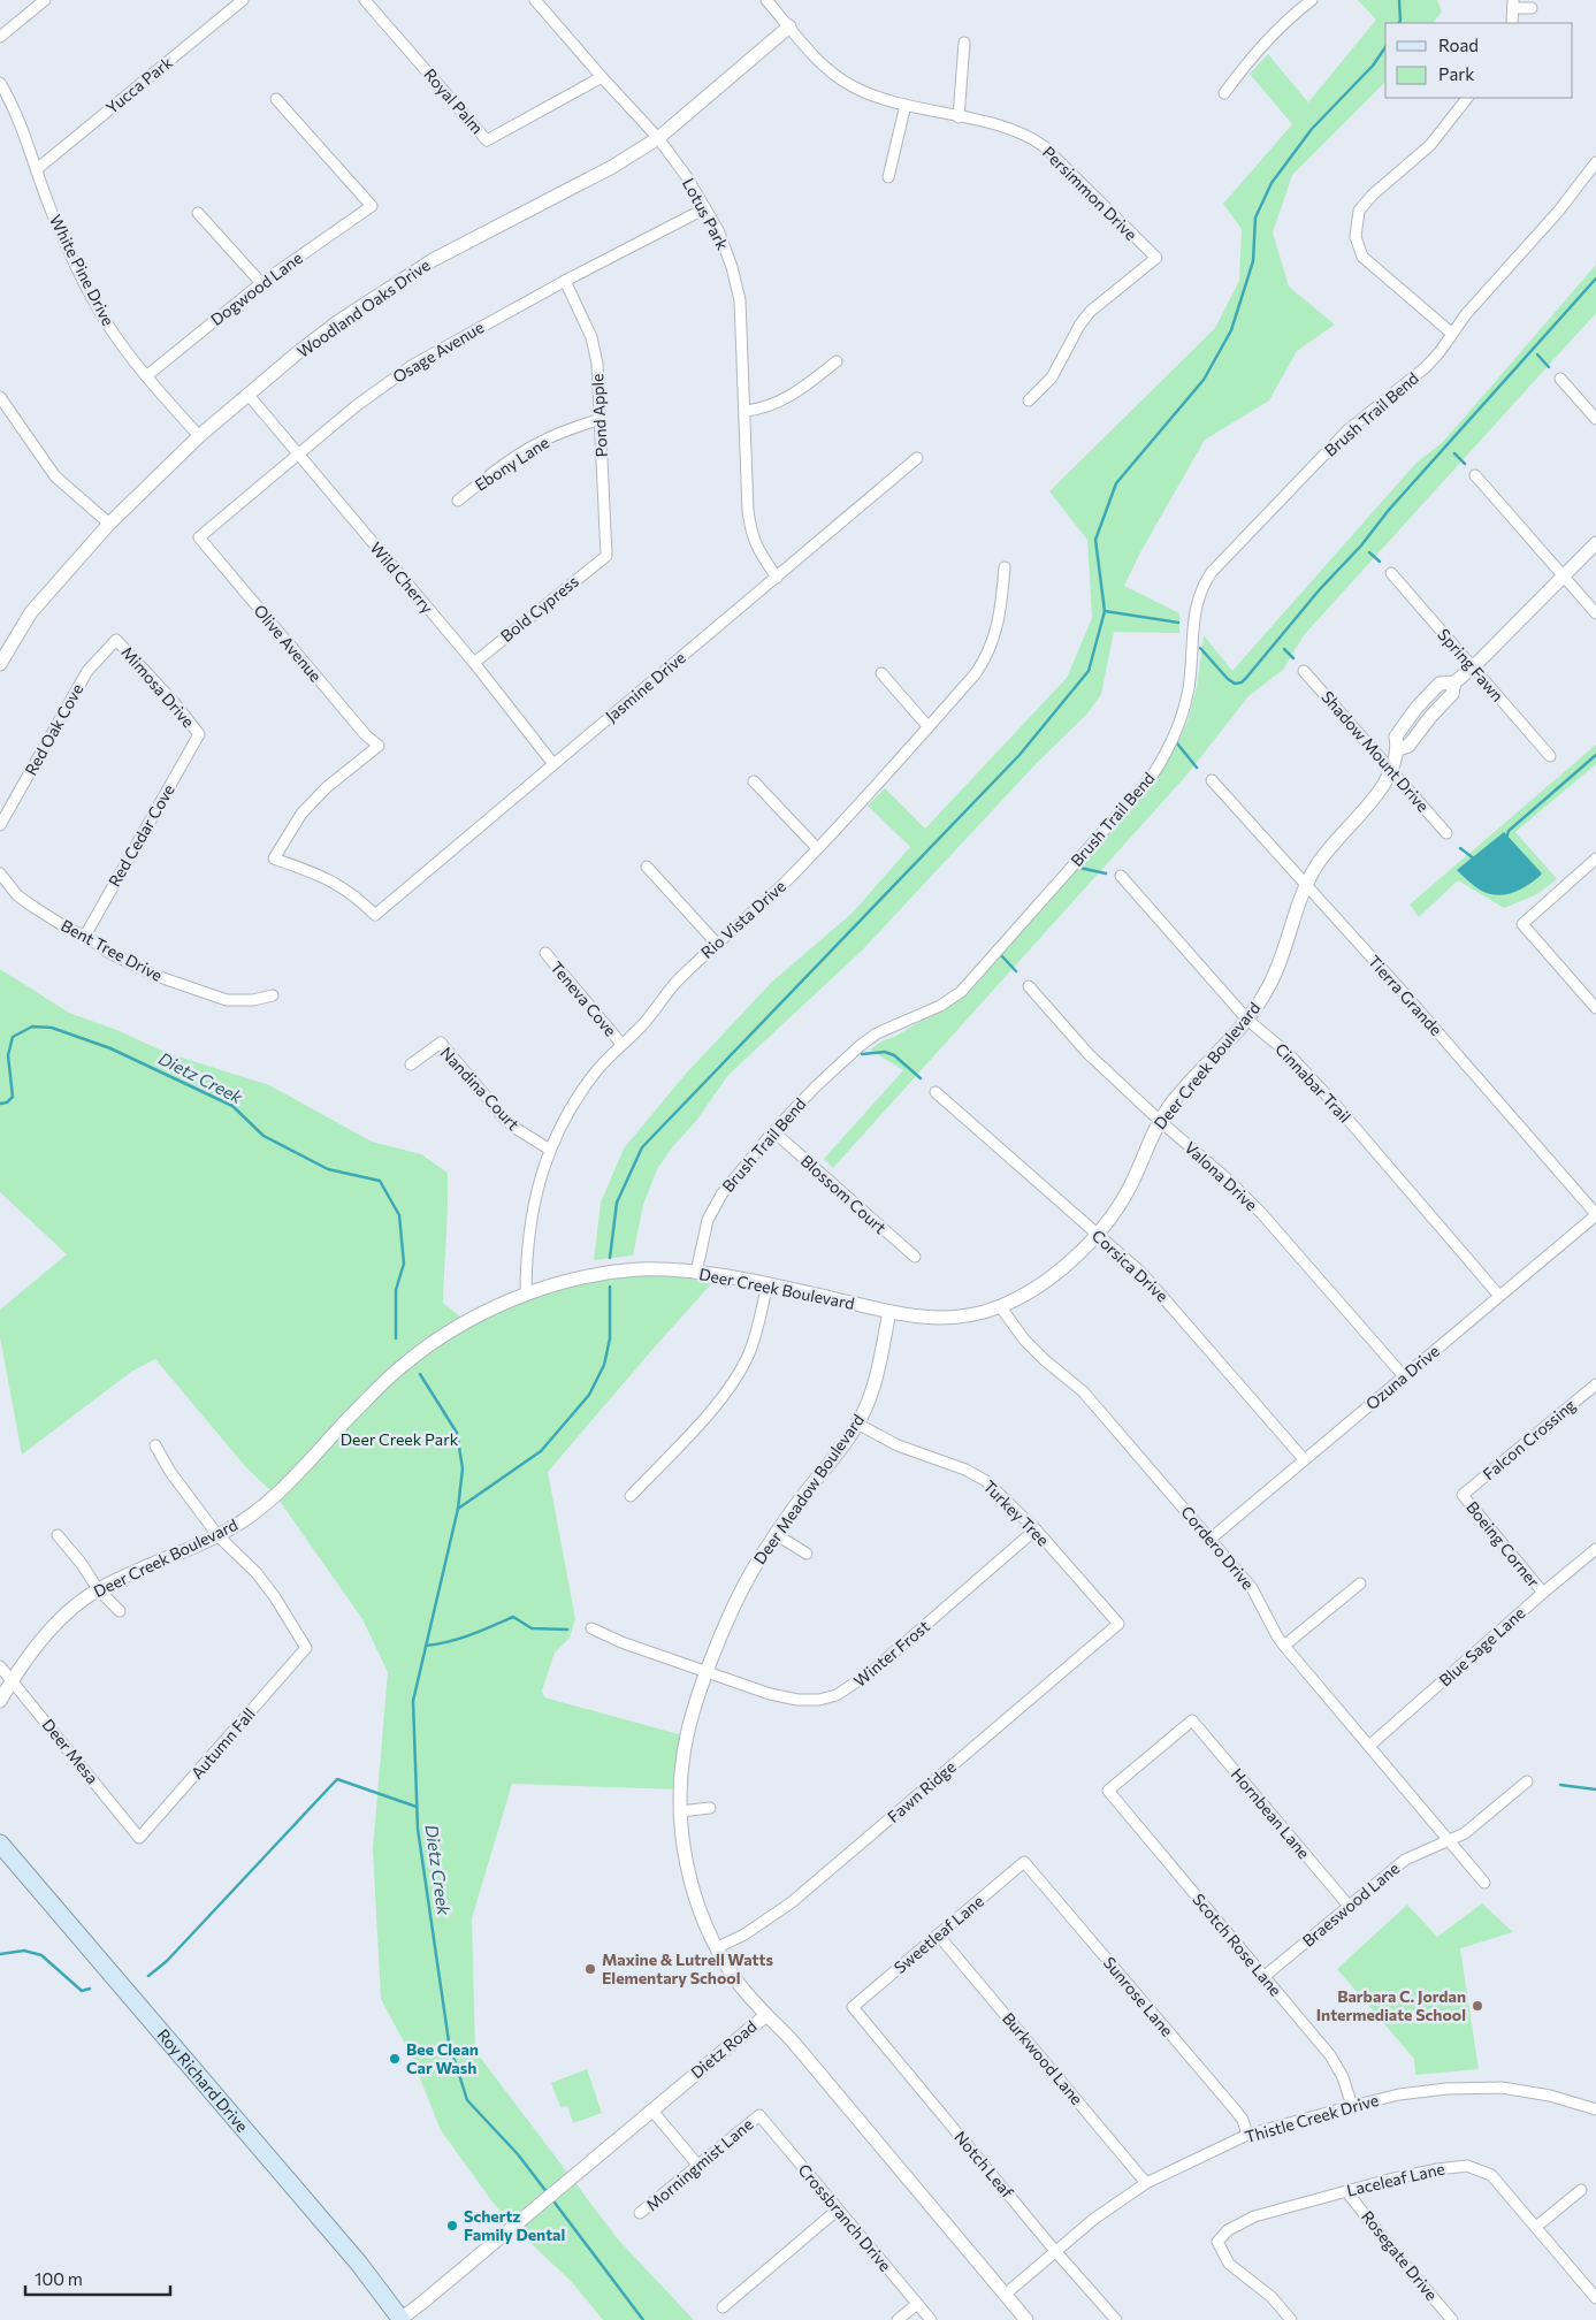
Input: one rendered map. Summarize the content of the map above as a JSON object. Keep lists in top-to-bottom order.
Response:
{
  "streets": {
    "main road": ["Roy Richard Drive"],
    "street": [
      "Yucca Park",
      "Royal Palm",
      "Persimmon Drive",
      "Lotus Park",
      "White Pine Drive",
      "Dogwood Lane",
      "Woodland Oaks Drive",
      "Osage Avenue",
      "Brush Trail Bend",
      "Pond Apple",
      "Ebony Lane",
      "Wild Cherry",
      "Bold Cypress",
      "Olive Avenue",
      "Spring Fawn",
      "Mimosa Drive",
      "Jasmine Drive",
      "Red Oak Cove",
      "Shadow Mount Drive",
      "Red Cedar Cove",
      "Rio Vista Drive",
      "Bent Tree Drive",
      "Tierra Grande",
      "Teneva Cove",
      "Deer Creek Boulevard",
      "Cinnabar Trail",
      "Nandina Court",
      "Valona Drive",
      "Blossom Court",
      "Corsica Drive",
      "Ozuna Drive",
      "Falcon Crossing",
      "Deer Meadow Boulevard",
      "Turkey Tree",
      "Boeing Corner",
      "Cordero Drive",
      "Blue Sage Lane",
      "Winter Frost",
      "Autumn Fall",
      "Deer Mesa",
      "Fawn Ridge",
      "Hornbean Lane",
      "Braeswood Lane",
      "Sweetleaf Lane",
      "Scotch Rose Lane",
      "Sunrose Lane",
      "Dietz Road",
      "Burkwood Lane",
      "Thistle Creek Drive",
      "Morningmist Lane",
      "Notch Leaf",
      "Laceleaf Lane",
      "Crossbranch Drive",
      "Rosegate Drive"
    ]
  },
  "crossings": [
    ["Yucca Park", "White Pine Drive"],
    ["Royal Palm", "Lotus Park"],
    ["Persimmon Drive", "Woodland Oaks Drive"],
    ["Lotus Park", "Woodland Oaks Drive"],
    ["Lotus Park", "Osage Avenue"],
    ["Lotus Park", "Jasmine Drive"],
    ["White Pine Drive", "Dogwood Lane"],
    ["White Pine Drive", "Woodland Oaks Drive"],
    ["Woodland Oaks Drive", "Wild Cherry"],
    ["Osage Avenue", "Pond Apple"],
    ["Osage Avenue", "Wild Cherry"],
    ["Osage Avenue", "Olive Avenue"],
    ["Brush Trail Bend", "Deer Creek Boulevard"],
    ["Brush Trail Bend", "Blossom Court"],
    ["Pond Apple", "Ebony Lane"],
    ["Pond Apple", "Bold Cypress"],
    ["Wild Cherry", "Bold Cypress"],
    ["Wild Cherry", "Jasmine Drive"],
    ["Olive Avenue", "Jasmine Drive"],
    ["Spring Fawn", "Deer Creek Boulevard"],
    ["Mimosa Drive", "Red Oak Cove"],
    ["Mimosa Drive", "Red Cedar Cove"],
    ["Shadow Mount Drive", "Deer Creek Boulevard"],
    ["Red Cedar Cove", "Bent Tree Drive"],
    ["Rio Vista Drive", "Teneva Cove"],
    ["Rio Vista Drive", "Deer Creek Boulevard"],
    ["Rio Vista Drive", "Nandina Court"],
    ["Tierra Grande", "Deer Creek Boulevard"],
    ["Tierra Grande", "Ozuna Drive"],
    ["Deer Creek Boulevard", "Cinnabar Trail"],
    ["Deer Creek Boulevard", "Valona Drive"],
    ["Deer Creek Boulevard", "Corsica Drive"],
    ["Deer Creek Boulevard", "Deer Meadow Boulevard"],
    ["Deer Creek Boulevard", "Cordero Drive"],
    ["Deer Creek Boulevard", "Autumn Fall"],
    ["Deer Creek Boulevard", "Deer Mesa"],
    ["Cinnabar Trail", "Ozuna Drive"],
    ["Valona Drive", "Ozuna Drive"],
    ["Corsica Drive", "Ozuna Drive"],
    ["Ozuna Drive", "Cordero Drive"],
    ["Falcon Crossing", "Boeing Corner"],
    ["Deer Meadow Boulevard", "Turkey Tree"],
    ["Deer Meadow Boulevard", "Winter Frost"],
    ["Deer Meadow Boulevard", "Fawn Ridge"],
    ["Deer Meadow Boulevard", "Dietz Road"],
    ["Turkey Tree", "Winter Frost"],
    ["Turkey Tree", "Fawn Ridge"],
    ["Boeing Corner", "Blue Sage Lane"],
    ["Cordero Drive", "Blue Sage Lane"],
    ["Cordero Drive", "Braeswood Lane"],
    ["Autumn Fall", "Deer Mesa"],
    ["Hornbean Lane", "Braeswood Lane"],
    ["Hornbean Lane", "Scotch Rose Lane"],
    ["Braeswood Lane", "Scotch Rose Lane"],
    ["Sweetleaf Lane", "Sunrose Lane"],
    ["Sweetleaf Lane", "Burkwood Lane"],
    ["Sweetleaf Lane", "Notch Leaf"],
    ["Scotch Rose Lane", "Thistle Creek Drive"],
    ["Sunrose Lane", "Thistle Creek Drive"],
    ["Dietz Road", "Roy Richard Drive"],
    ["Dietz Road", "Thistle Creek Drive"],
    ["Burkwood Lane", "Thistle Creek Drive"],
    ["Thistle Creek Drive", "Notch Leaf"],
    ["Morningmist Lane", "Crossbranch Drive"],
    ["Laceleaf Lane", "Rosegate Drive"]
  ],
  "water": ["Dietz Creek"],
  "parks": ["Deer Creek Park"],
  "places": [
    "Maxine & Lutrell Watts Elementary School",
    "Barbara C. Jordan Intermediate School",
    "Bee Clean Car Wash",
    "Schertz Family Dental"
  ],
  "legend": ["Road", "Park"],
  "scale_bar": "100 m"
}
